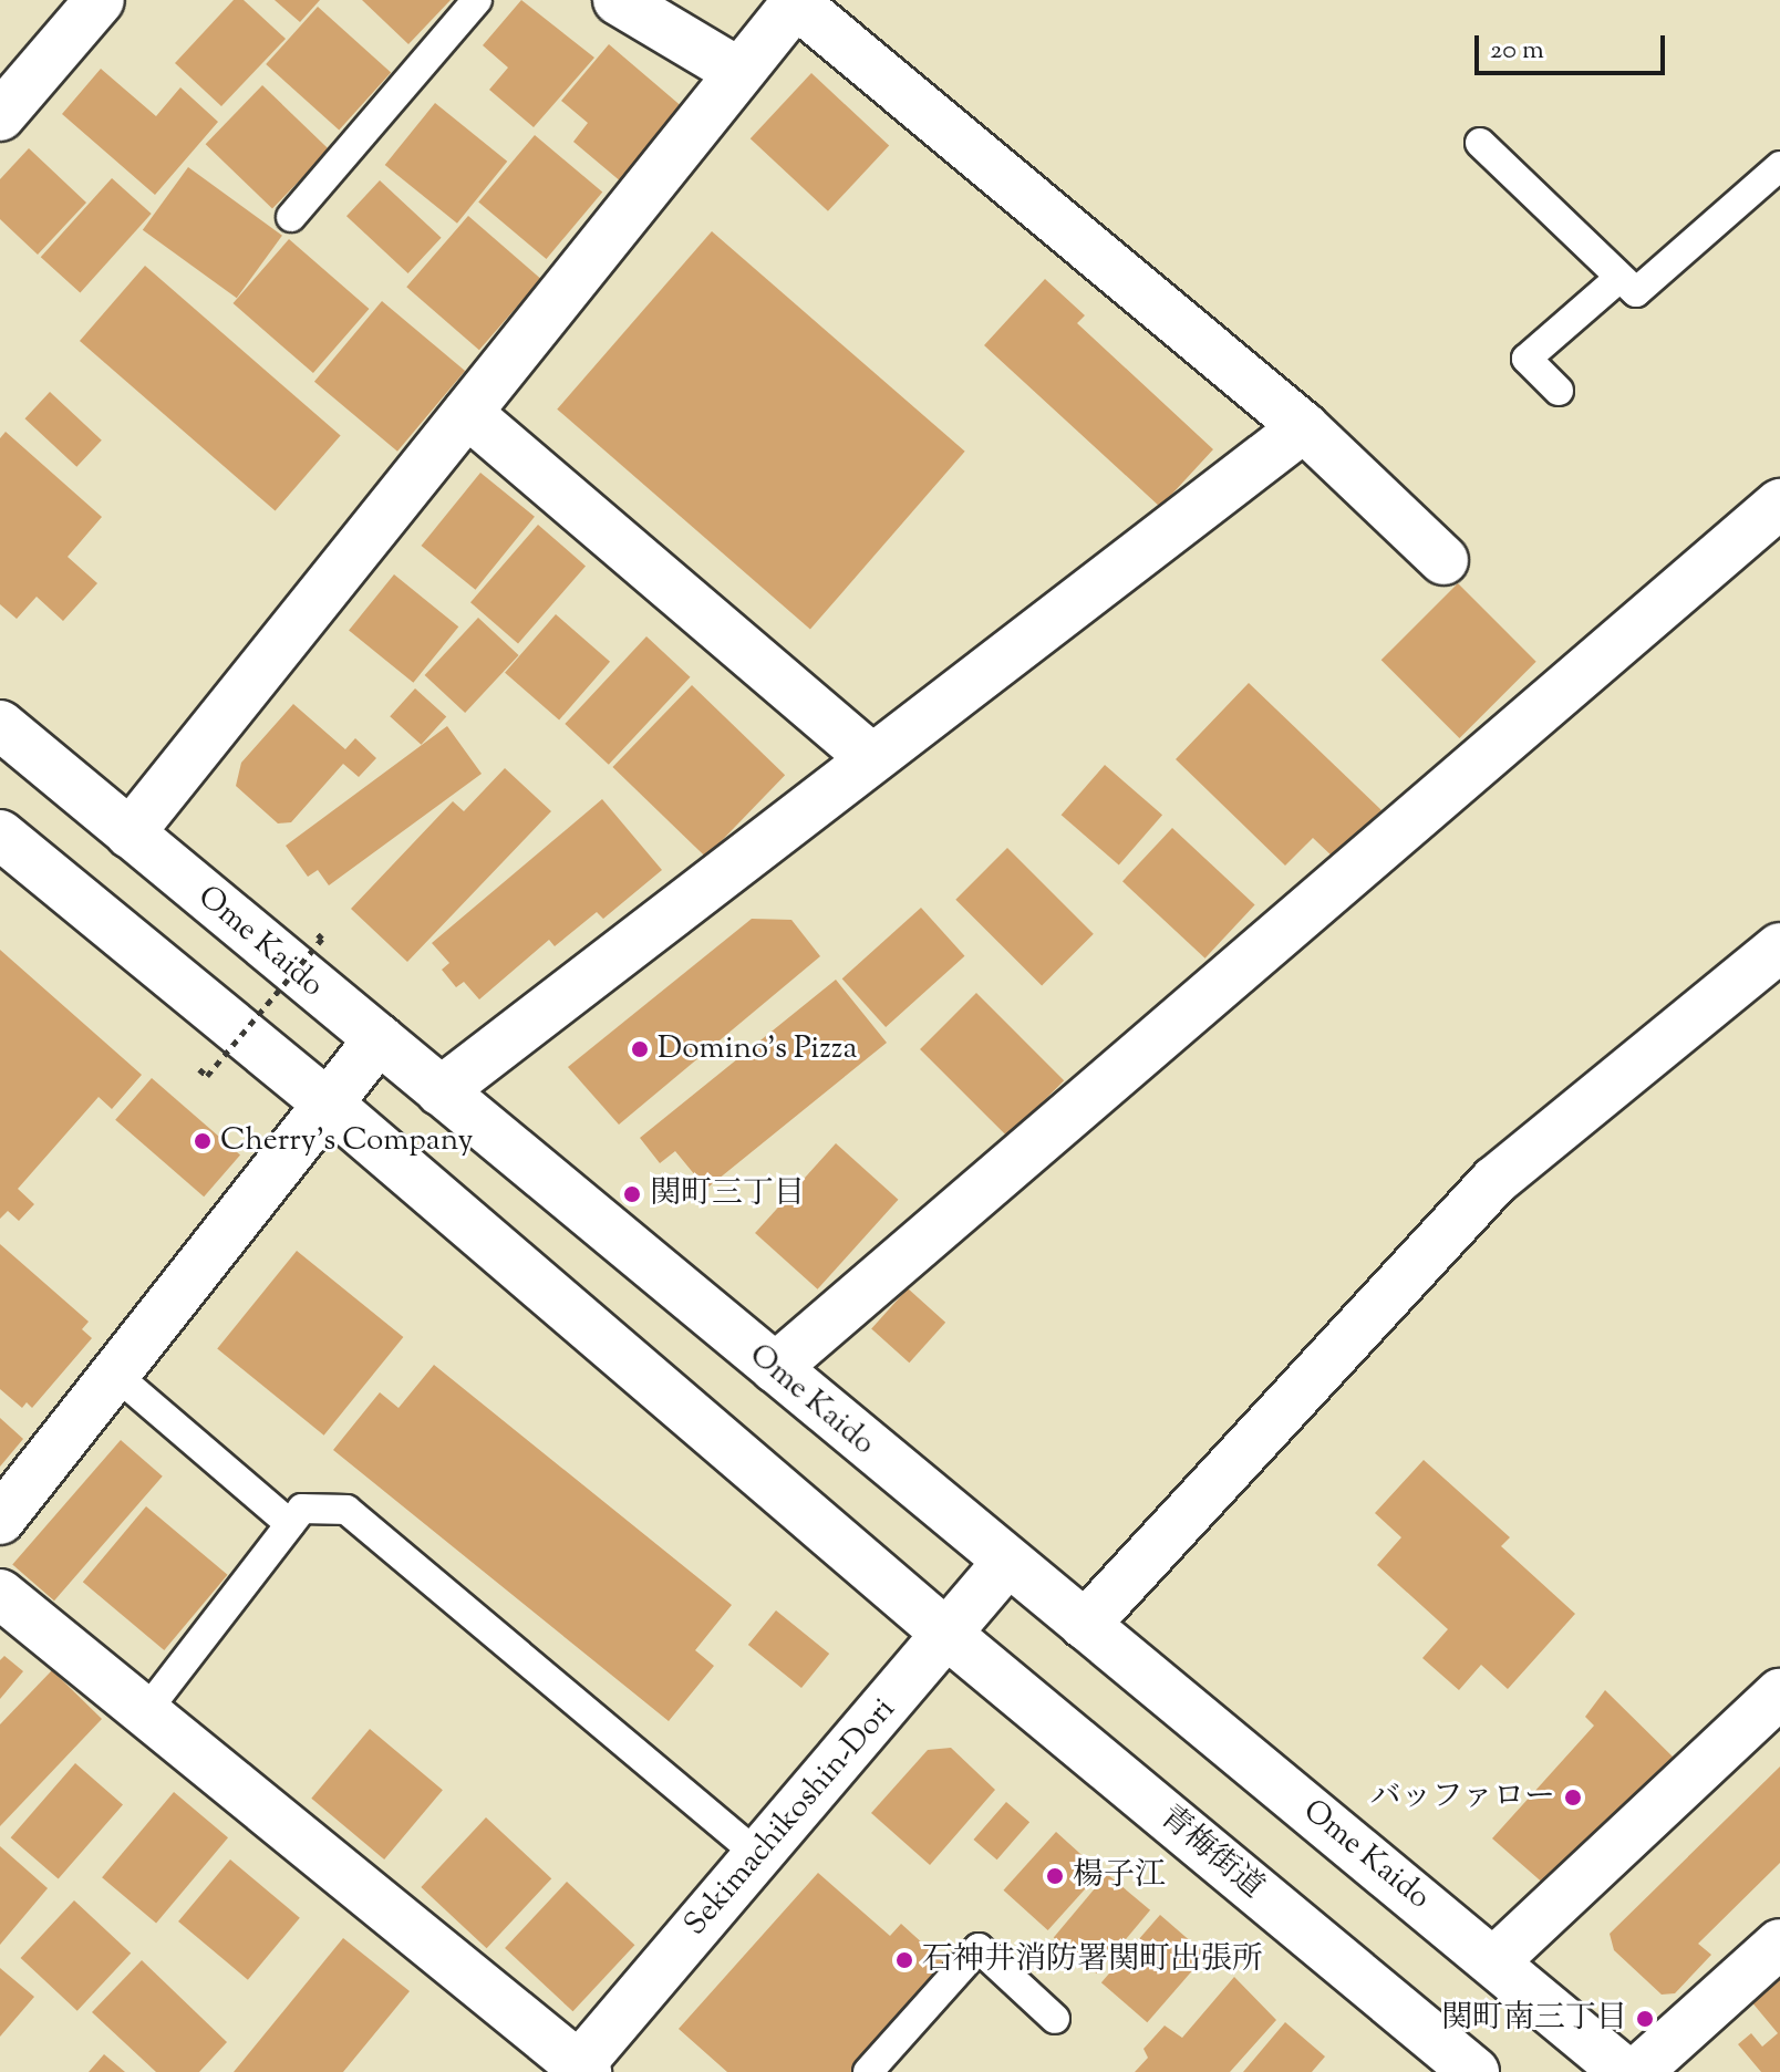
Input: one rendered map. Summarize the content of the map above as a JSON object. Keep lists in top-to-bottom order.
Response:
{
  "streets": {
    "street": ["Ome Kaido", "Sekimachikoshin-Dori", "青梅街道"]
  },
  "crossings": [
    ["Ome Kaido", "Sekimachikoshin-Dori"],
    ["Sekimachikoshin-Dori", "青梅街道"]
  ],
  "places": [
    "Domino's Pizza",
    "Cherry's Company",
    "関町三丁目",
    "バッファロー",
    "楊子江",
    "石神井消防署関町出張所",
    "関町南三丁目"
  ],
  "scale_bar": "20 m"
}
